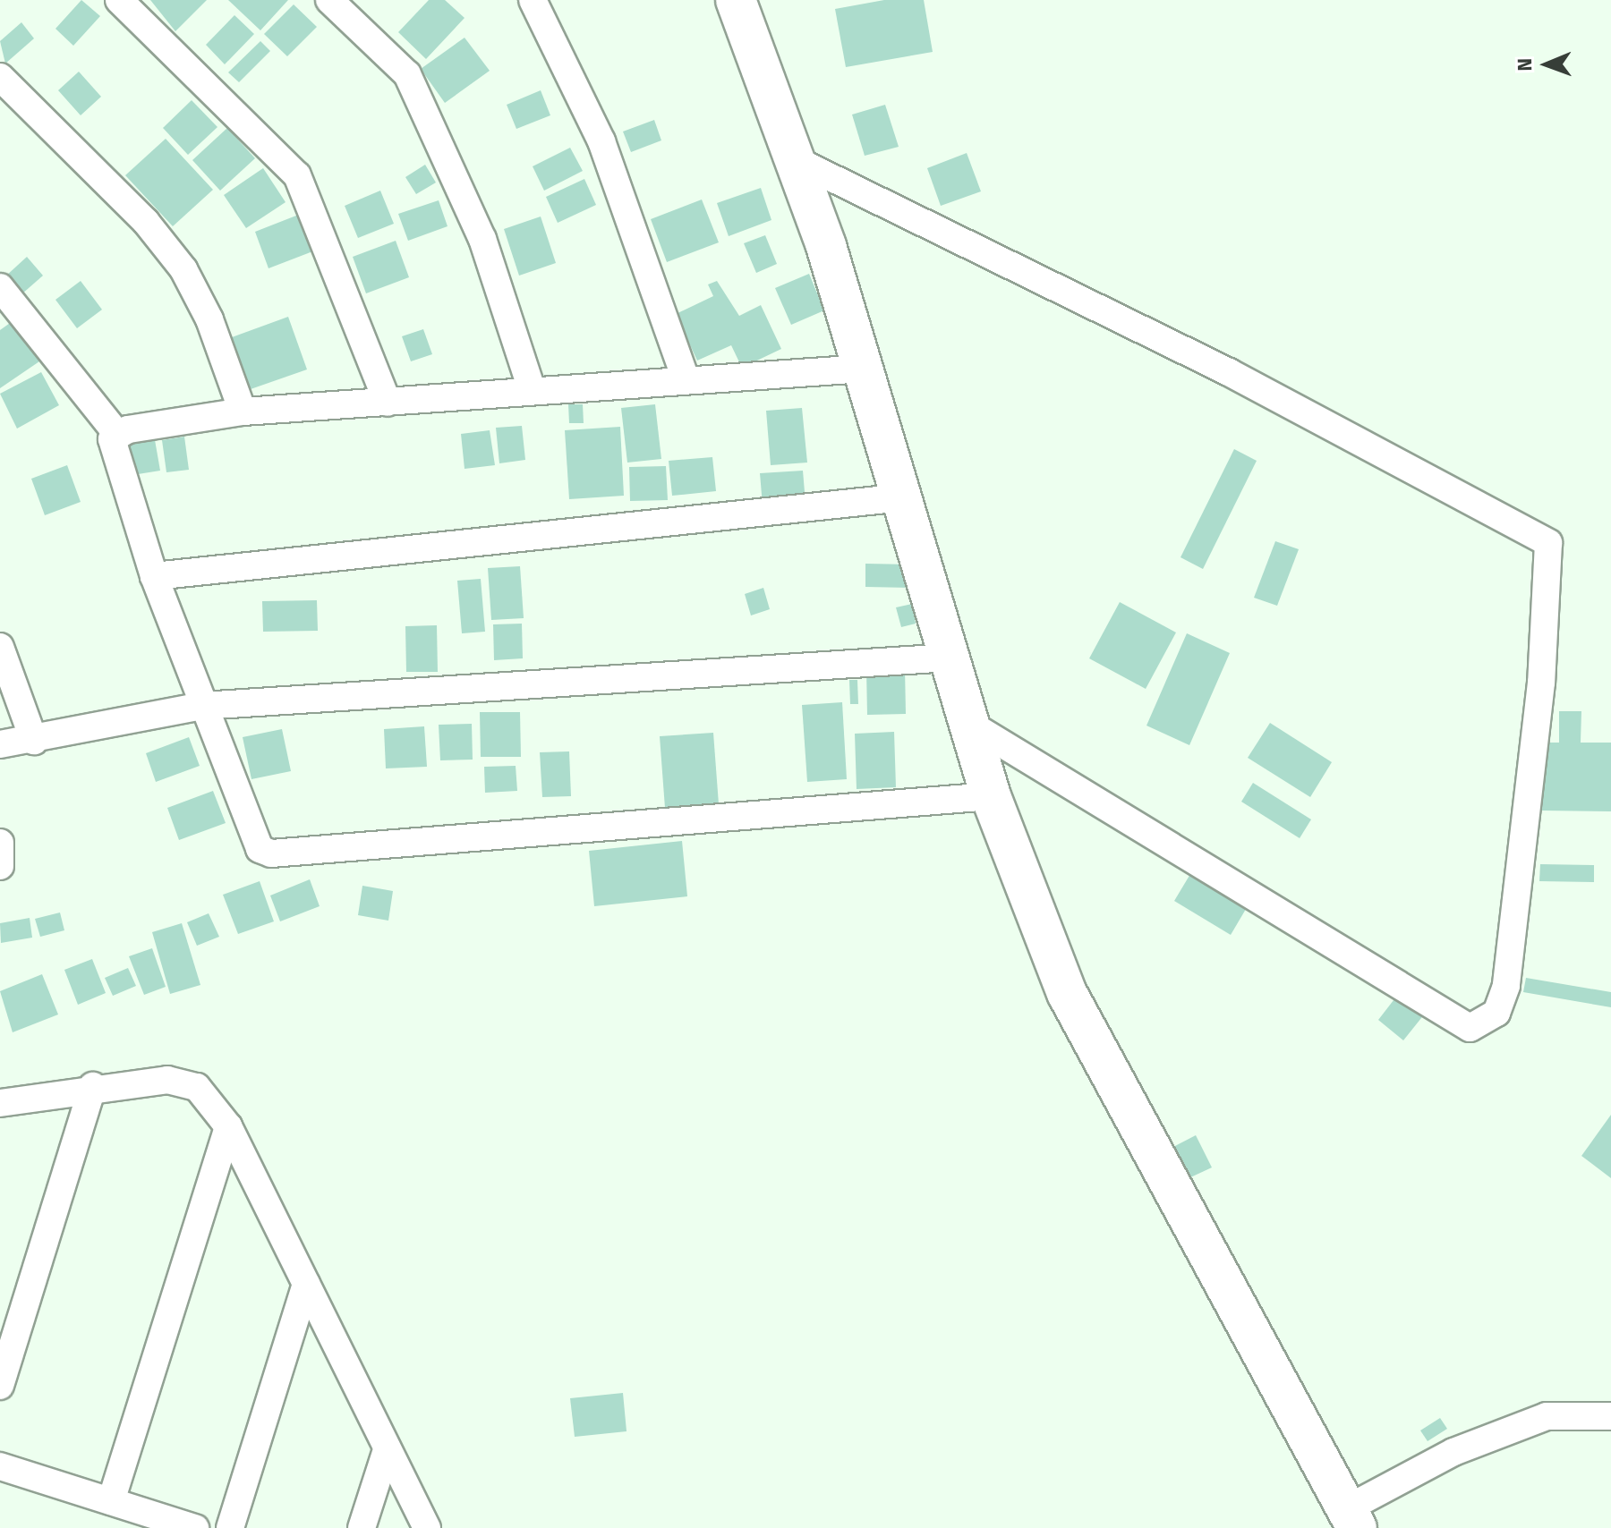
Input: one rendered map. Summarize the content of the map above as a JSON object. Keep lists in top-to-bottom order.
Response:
{
  "north": "left"
}
